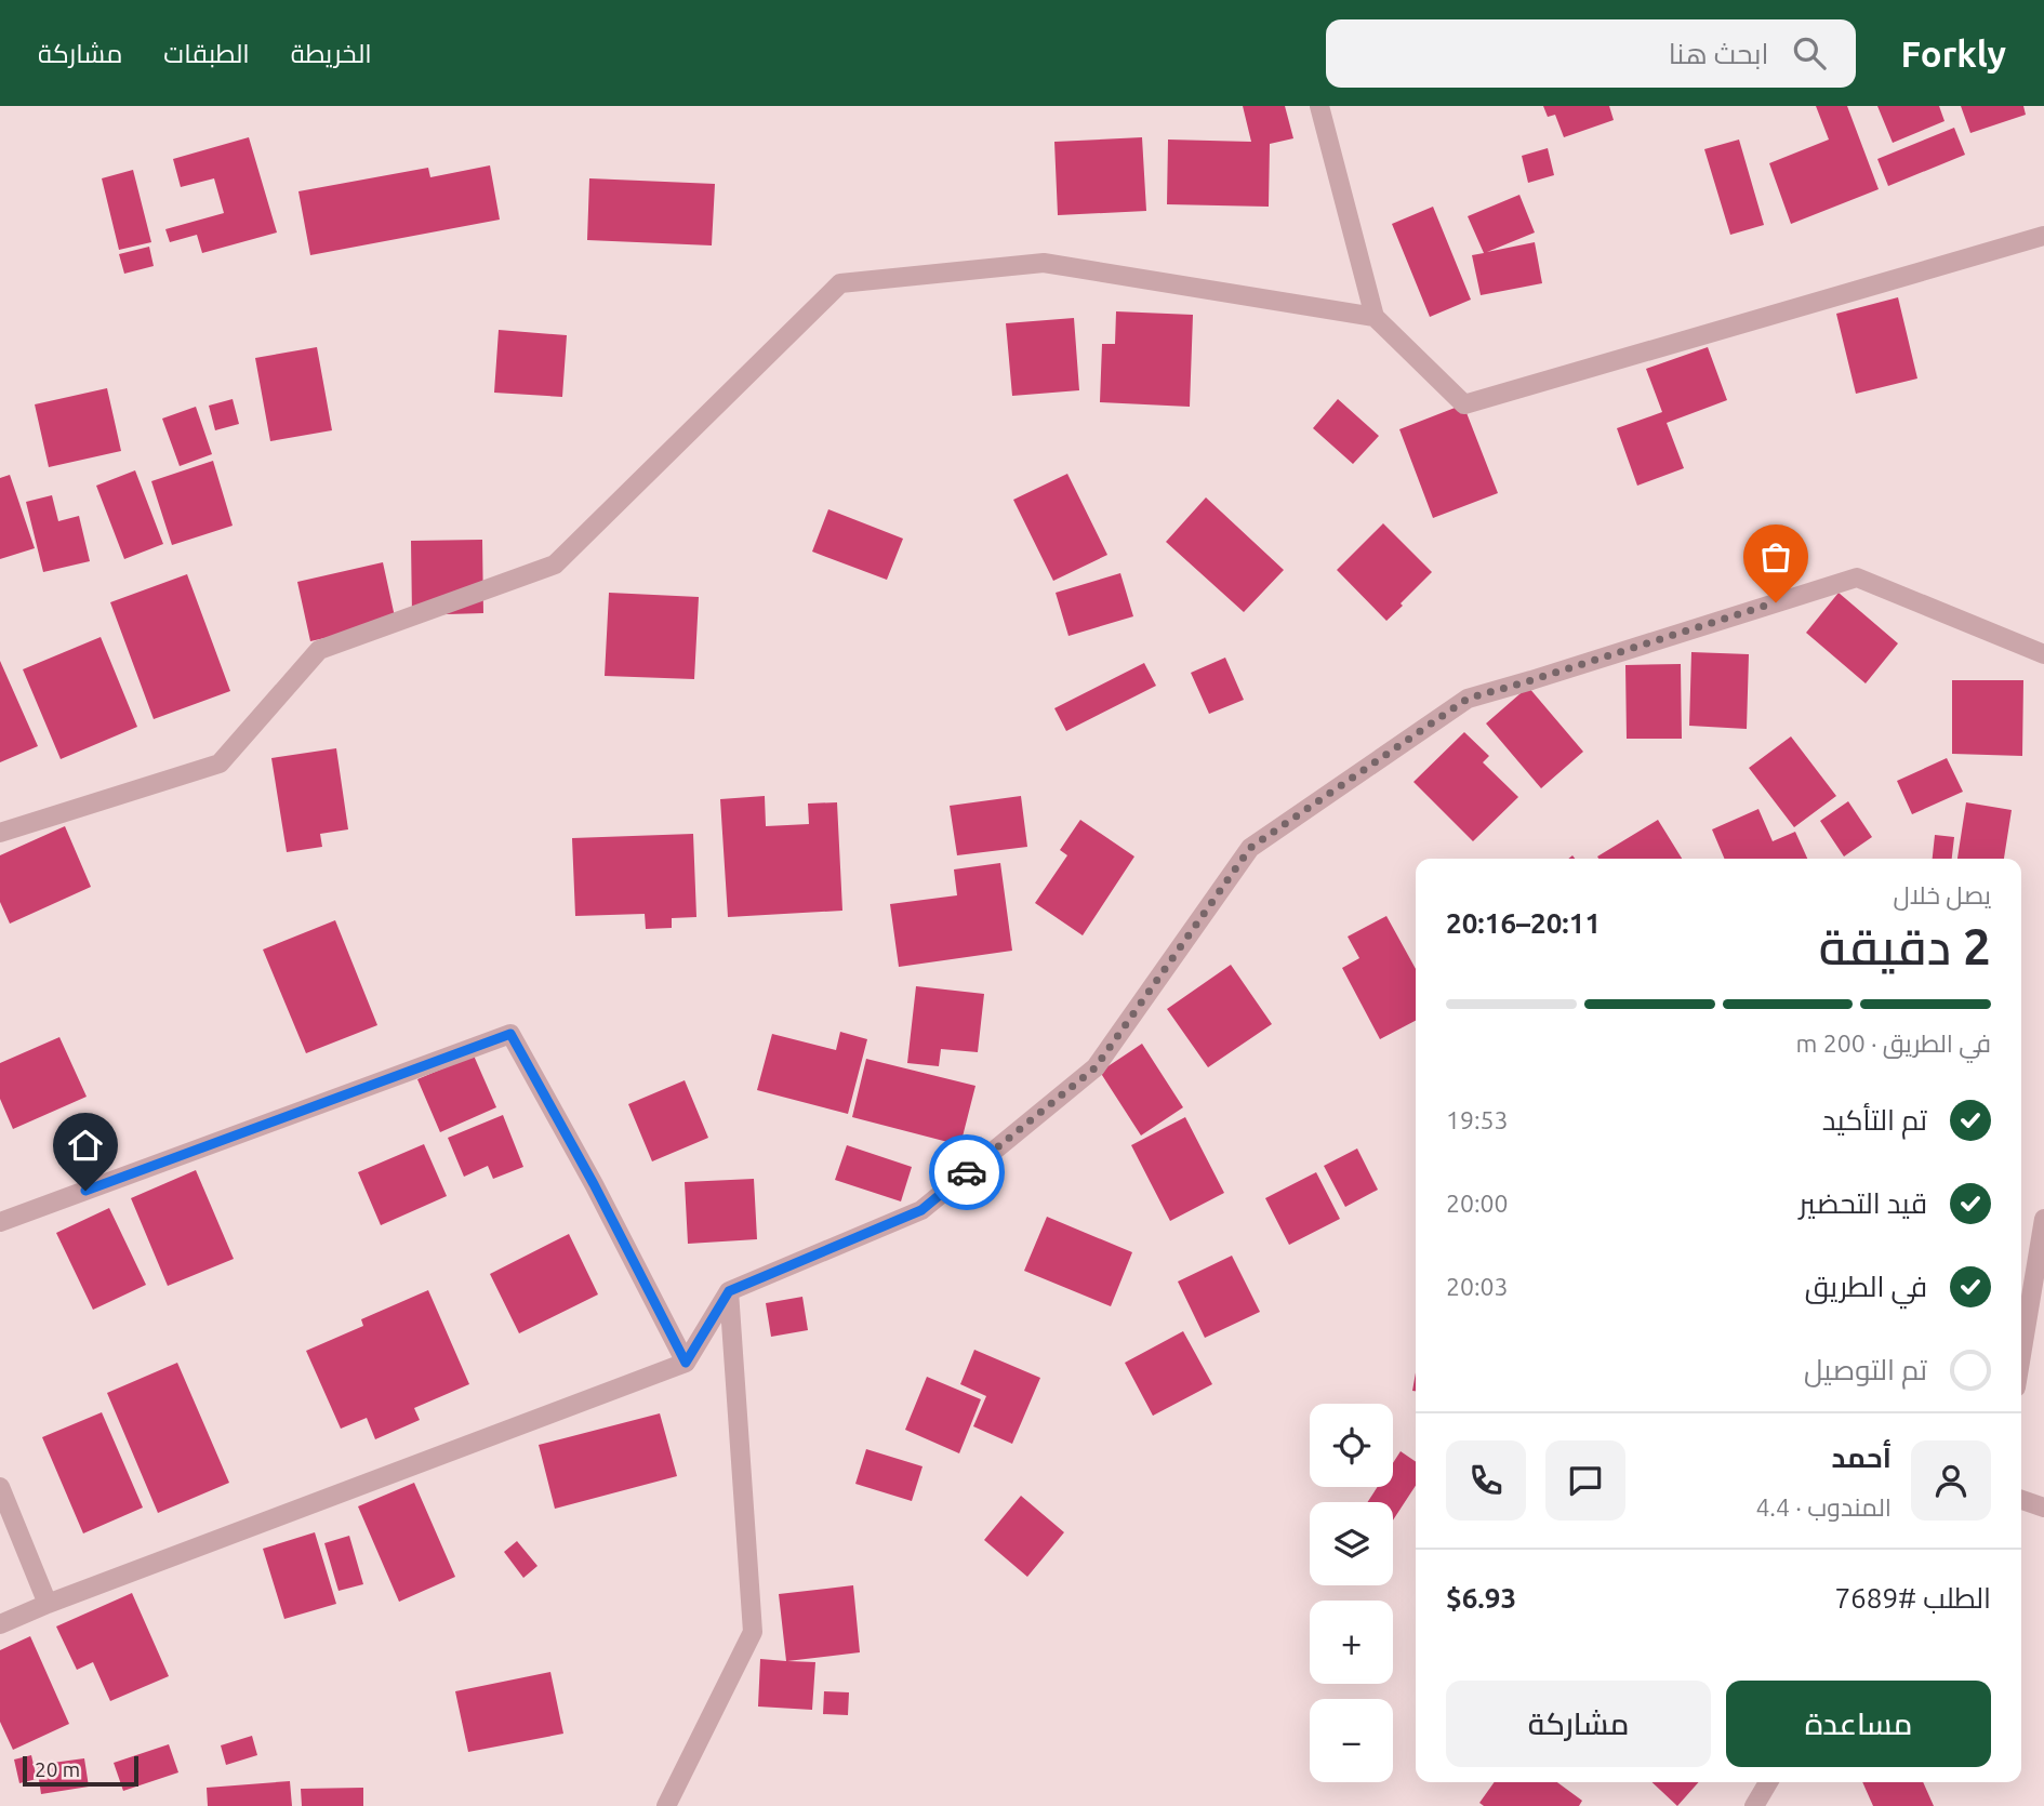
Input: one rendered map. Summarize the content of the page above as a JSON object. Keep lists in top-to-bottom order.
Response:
{
  "scale_bar": "20 m",
  "page": {
    "header": "Forkly",
    "search": "ابحث هنا",
    "nav": ["الخريطة", "الطبقات", "مشاركة"],
    "heading": ["2 دقيقة", "يصل خلال", "20:11–20:16"],
    "panel": [
      "أحمد",
      "المندوب · 4.4",
      "الطلب #7689",
      "$6.93"
    ],
    "bar": "في الطريق · 200 m",
    "list": [
      ["تم التأكيد", "19:53"],
      ["قيد التحضير", "20:00"],
      ["في الطريق", "20:03"],
      "تم التوصيل"
    ],
    "map_buttons": ["+", "−"],
    "buttons": ["مساعدة", "مشاركة"],
    "scale": "20 m"
  }
}
